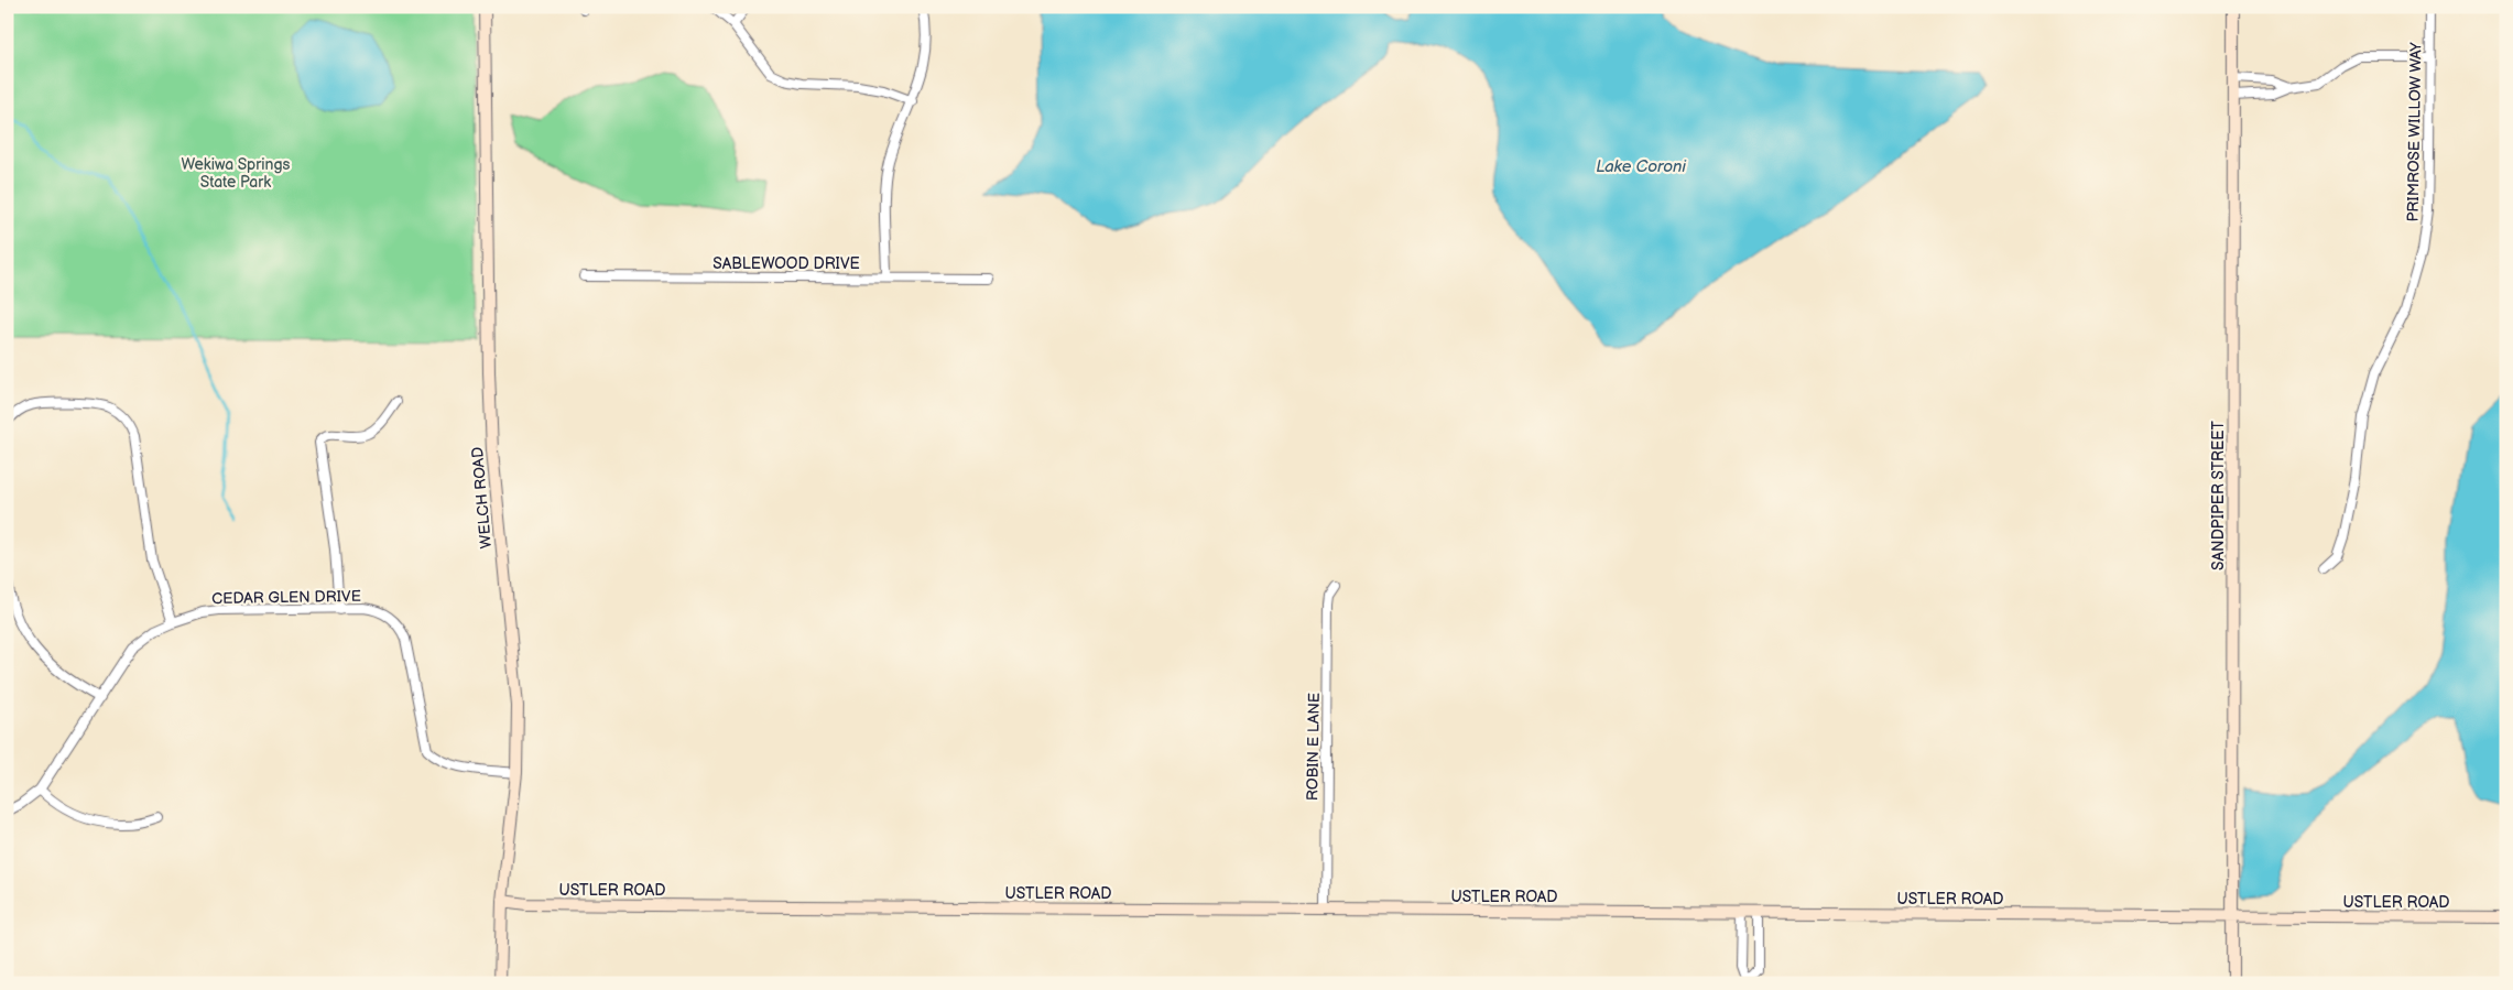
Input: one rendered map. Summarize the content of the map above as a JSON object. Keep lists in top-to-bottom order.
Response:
{
  "streets": {
    "street": [
      "PRIMROSE WILLOW WAY",
      "SABLEWOOD DRIVE",
      "SANDPIPER STREET",
      "WELCH ROAD",
      "CEDAR GLEN DRIVE",
      "ROBIN E LANE",
      "USTLER ROAD"
    ]
  },
  "crossings": [
    ["SANDPIPER STREET", "USTLER ROAD"],
    ["WELCH ROAD", "CEDAR GLEN DRIVE"],
    ["WELCH ROAD", "USTLER ROAD"],
    ["ROBIN E LANE", "USTLER ROAD"]
  ],
  "water": ["Lake Coroni"],
  "parks": ["Wekiwa Springs State Park"]
}
